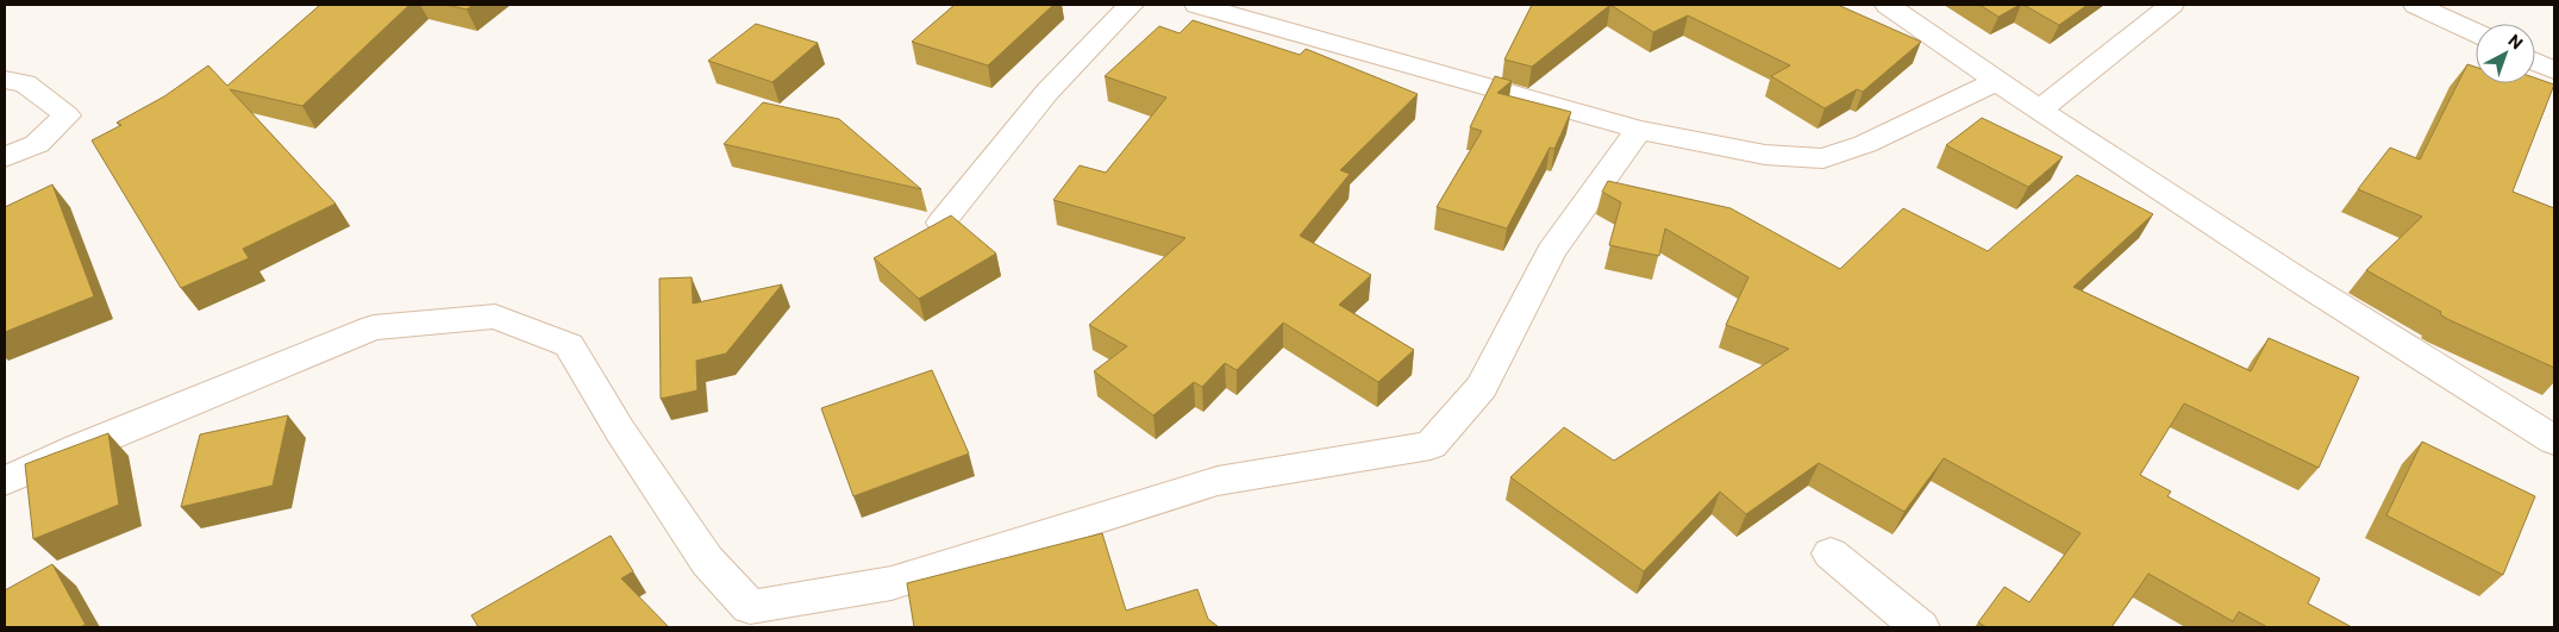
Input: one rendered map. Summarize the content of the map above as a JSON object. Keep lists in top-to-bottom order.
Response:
{
  "north": "top right"
}
